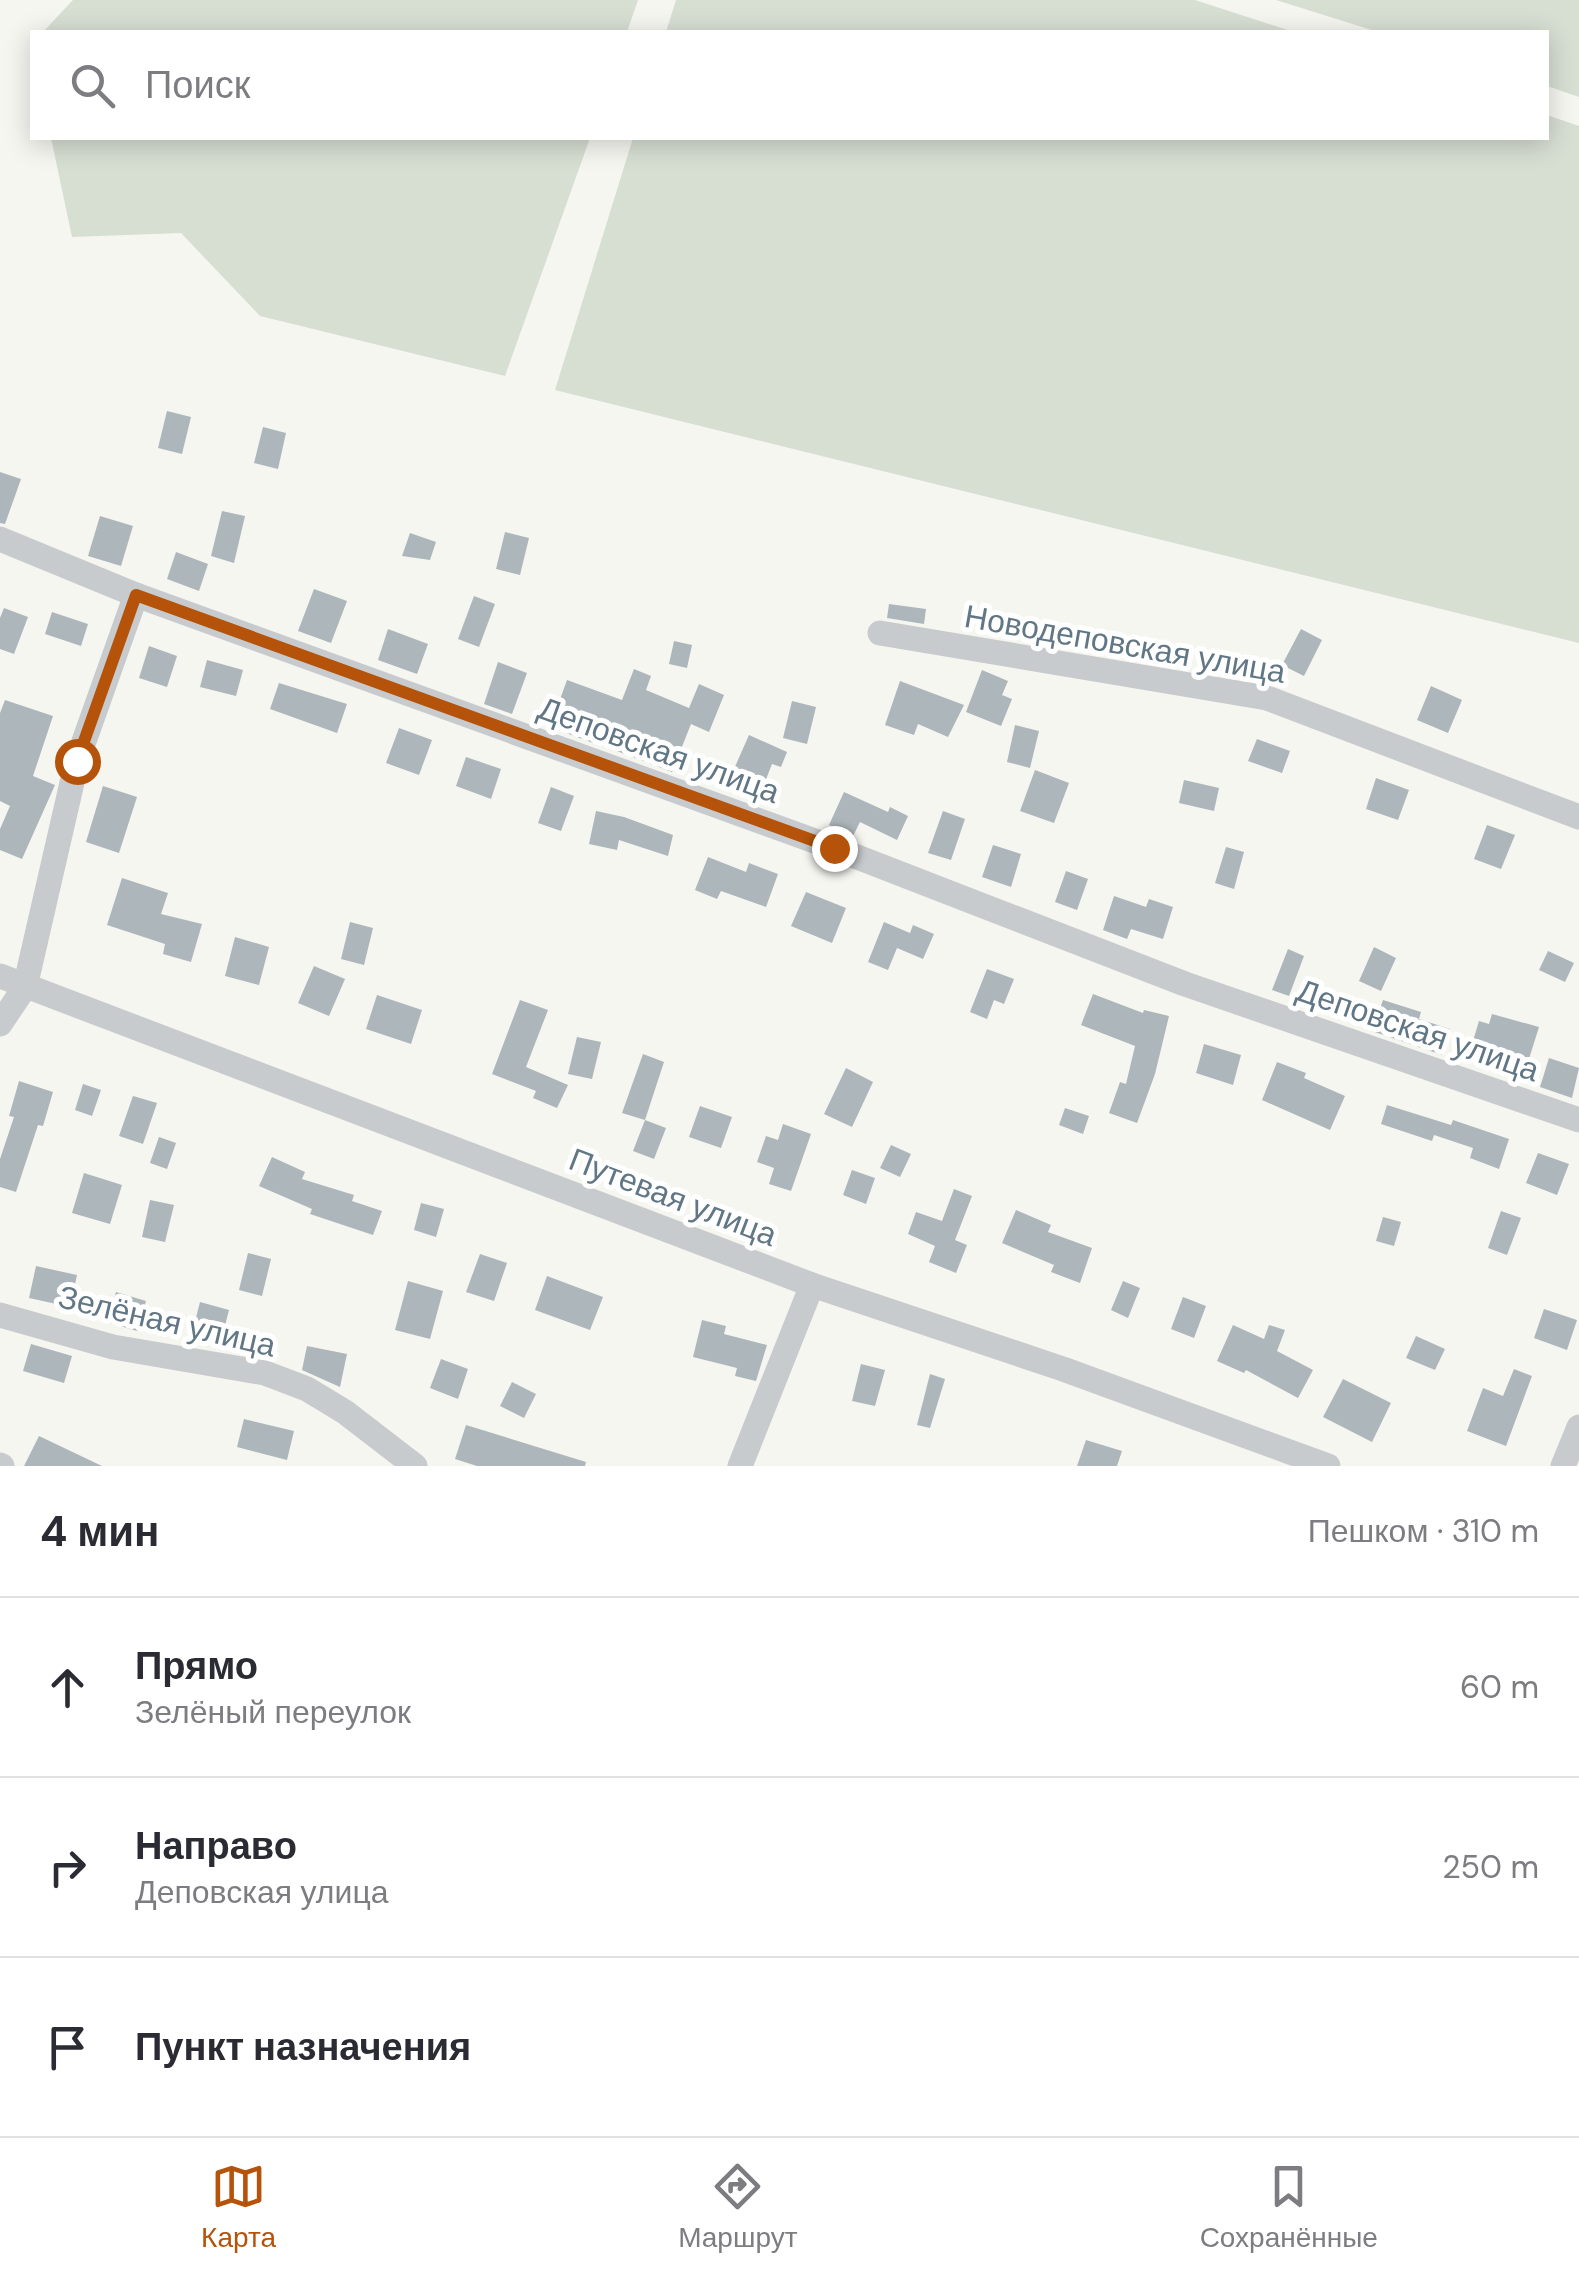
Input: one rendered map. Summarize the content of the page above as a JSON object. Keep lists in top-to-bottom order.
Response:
{
  "streets": {
    "street": [
      "Новодеповская улица",
      "Деповская улица",
      "Путевая улица",
      "Зелёная улица"
    ]
  },
  "page": {
    "search": "Поиск",
    "heading": ["4 мин", "Пешком · 310 m"],
    "list": [
      ["Прямо", "Зелёный переулок", "60 m"],
      ["Направо", "Деповская улица", "250 m"],
      "Пункт назначения"
    ],
    "nav": ["Карта", "Маршрут", "Сохранённые"]
  }
}
